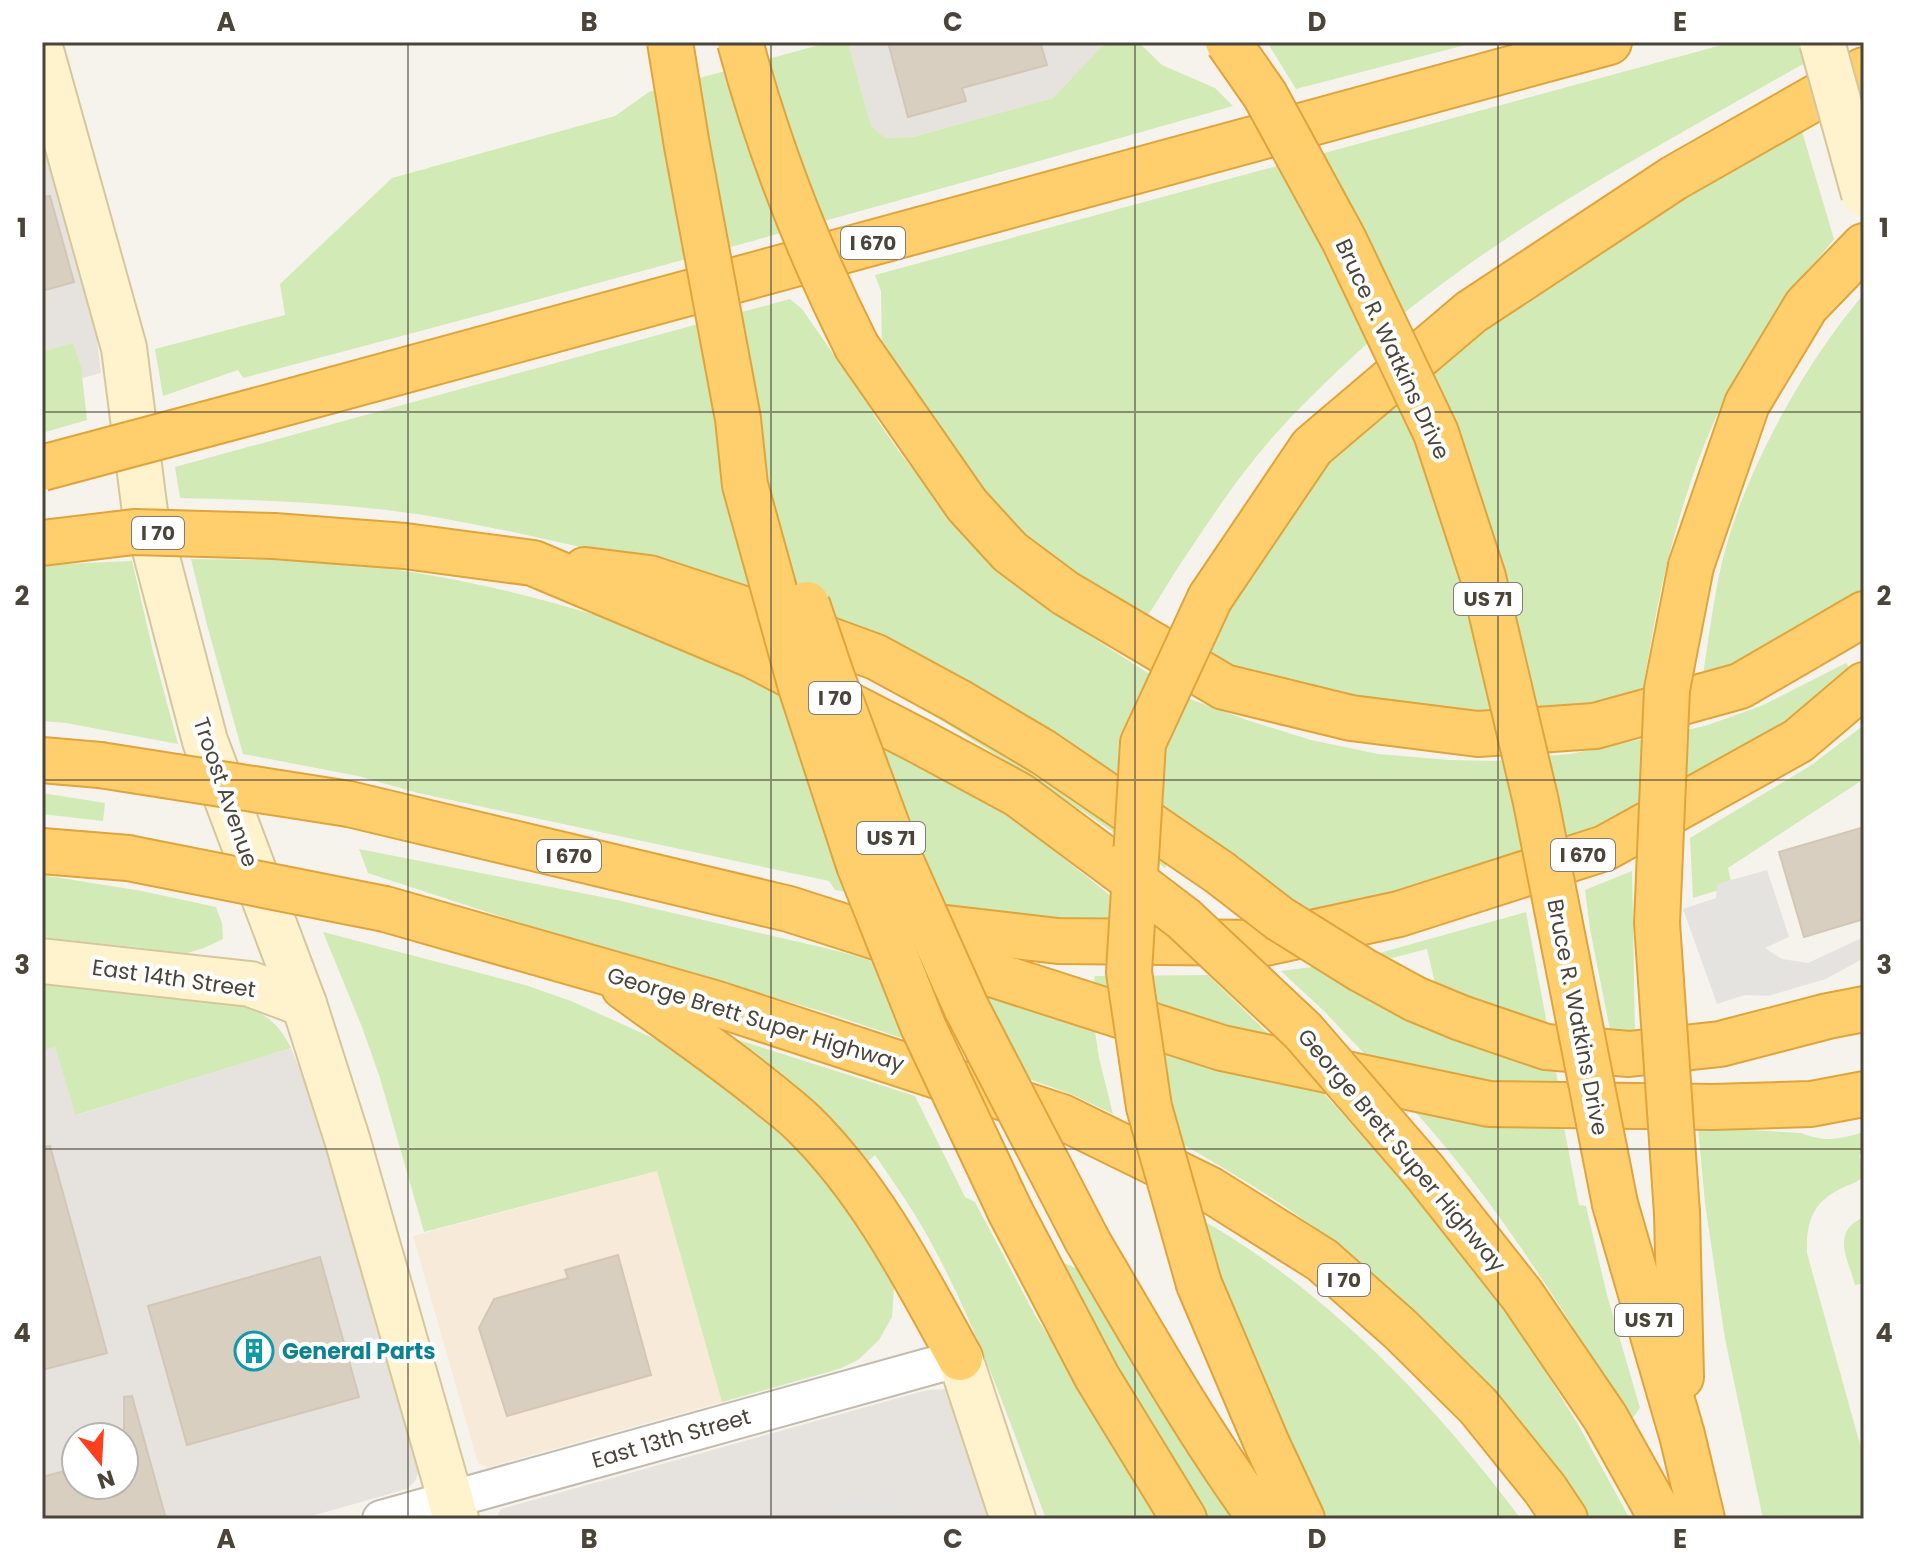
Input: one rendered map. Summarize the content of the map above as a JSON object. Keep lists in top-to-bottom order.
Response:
{
  "streets": {
    "highway": [
      "I 670",
      "Bruce R. Watkins Drive",
      "I 70",
      "US 71",
      "George Brett Super Highway"
    ],
    "street": ["Troost Avenue", "East 14th Street", "East 13th Street"]
  },
  "crossings": [
    ["Troost Avenue", "East 14th Street"],
    ["Troost Avenue", "East 13th Street"]
  ],
  "places": {
    "building": ["General Parts"]
  },
  "north": "bottom",
  "grid": {
    "columns": [
      "A",
      "B",
      "C",
      "D",
      "E"
    ],
    "rows": [
      "1",
      "2",
      "3",
      "4"
    ]
  }
}
